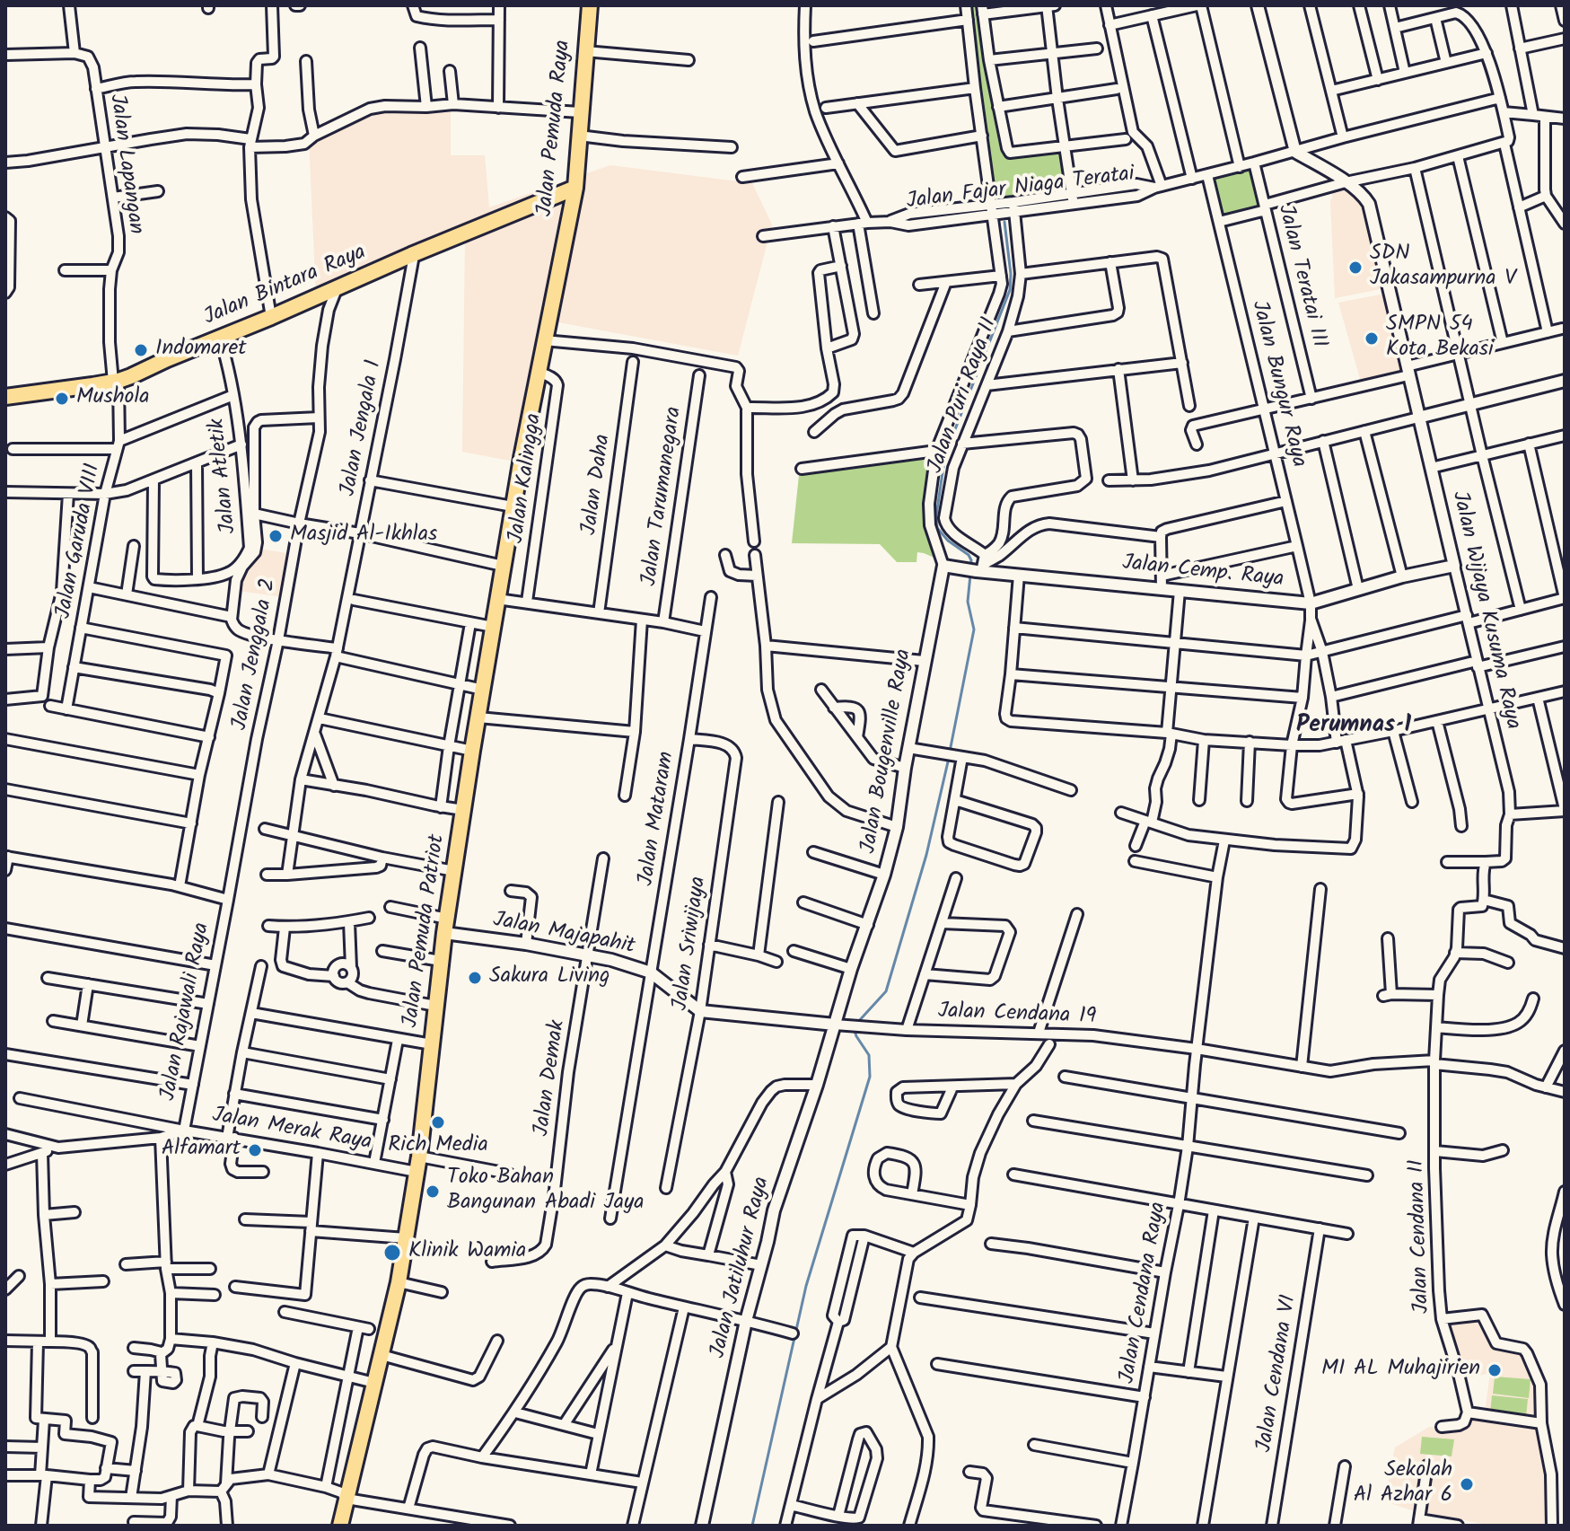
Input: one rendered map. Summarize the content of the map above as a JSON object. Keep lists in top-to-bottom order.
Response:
{
  "streets": {
    "main road": ["Jalan Pemuda Raya", "Jalan Bintara Raya", "Jalan Pemuda Patriot"],
    "street": [
      "Jalan Lapangan",
      "Jalan Fajar Niaga Teratai",
      "Jalan Teratai III",
      "Jalan Bungur Raya",
      "Jalan Puri Raya II",
      "Jalan Jengala 1",
      "Jalan Atletik",
      "Jalan Kalingga",
      "Jalan Daha",
      "Jalan Tarumanegara",
      "Jalan Garuda VIII",
      "Jalan Cemp. Raya",
      "Jalan Wijaya Kusuma Raya",
      "Jalan Jenggala 2",
      "Jalan Bougenville Raya",
      "Jalan Mataram",
      "Jalan Majapahit",
      "Jalan Sriwijaya",
      "Jalan Rajawali Raya",
      "Jalan Cendana 19",
      "Jalan Demak",
      "Jalan Merak Raya",
      "Jalan Cendana II",
      "Jalan Jatiluhur Raya",
      "Jalan Cendana Raya",
      "Jalan Cendana VI"
    ]
  },
  "crossings": [
    ["Jalan Pemuda Raya", "Jalan Bintara Raya"],
    ["Jalan Pemuda Raya", "Jalan Pemuda Patriot"],
    ["Jalan Lapangan", "Jalan Bintara Raya"],
    ["Jalan Lapangan", "Jalan Garuda VIII"],
    ["Jalan Fajar Niaga Teratai", "Jalan Teratai III"],
    ["Jalan Fajar Niaga Teratai", "Jalan Bungur Raya"],
    ["Jalan Fajar Niaga Teratai", "Jalan Puri Raya II"],
    ["Jalan Fajar Niaga Teratai", "Jalan Wijaya Kusuma Raya"],
    ["Jalan Bintara Raya", "Jalan Jengala 1"],
    ["Jalan Bintara Raya", "Jalan Atletik"],
    ["Jalan Bintara Raya", "Jalan Garuda VIII"],
    ["Jalan Bintara Raya", "Jalan Jenggala 2"],
    ["Jalan Bungur Raya", "Jalan Cemp. Raya"],
    ["Jalan Puri Raya II", "Jalan Cemp. Raya"],
    ["Jalan Kalingga", "Jalan Pemuda Patriot"],
    ["Jalan Cemp. Raya", "Jalan Wijaya Kusuma Raya"],
    ["Jalan Cemp. Raya", "Jalan Bougenville Raya"],
    ["Jalan Jenggala 2", "Jalan Rajawali Raya"],
    ["Jalan Bougenville Raya", "Jalan Cendana 19"],
    ["Jalan Bougenville Raya", "Jalan Jatiluhur Raya"],
    ["Jalan Mataram", "Jalan Majapahit"],
    ["Jalan Mataram", "Jalan Sriwijaya"],
    ["Jalan Pemuda Patriot", "Jalan Majapahit"],
    ["Jalan Pemuda Patriot", "Jalan Merak Raya"],
    ["Jalan Majapahit", "Jalan Sriwijaya"],
    ["Jalan Majapahit", "Jalan Demak"],
    ["Jalan Rajawali Raya", "Jalan Merak Raya"],
    ["Jalan Cendana 19", "Jalan Cendana II"],
    ["Jalan Cendana 19", "Jalan Jatiluhur Raya"],
    ["Jalan Cendana 19", "Jalan Cendana Raya"]
  ],
  "districts": ["Perumnas 1"],
  "places": [
    "SDN Jakasampurna V",
    "SMPN 54 Kota Bekasi",
    "Indomaret",
    "Mushola",
    "Masjid Al-Ikhlas",
    "Sakura Living",
    "Rich Media",
    "Alfamart",
    "Toko Bahan Bangunan Abadi Jaya",
    "Klinik Wamia",
    "MI AL Muhajirien",
    "Sekolah Al Azhar 6"
  ]
}
